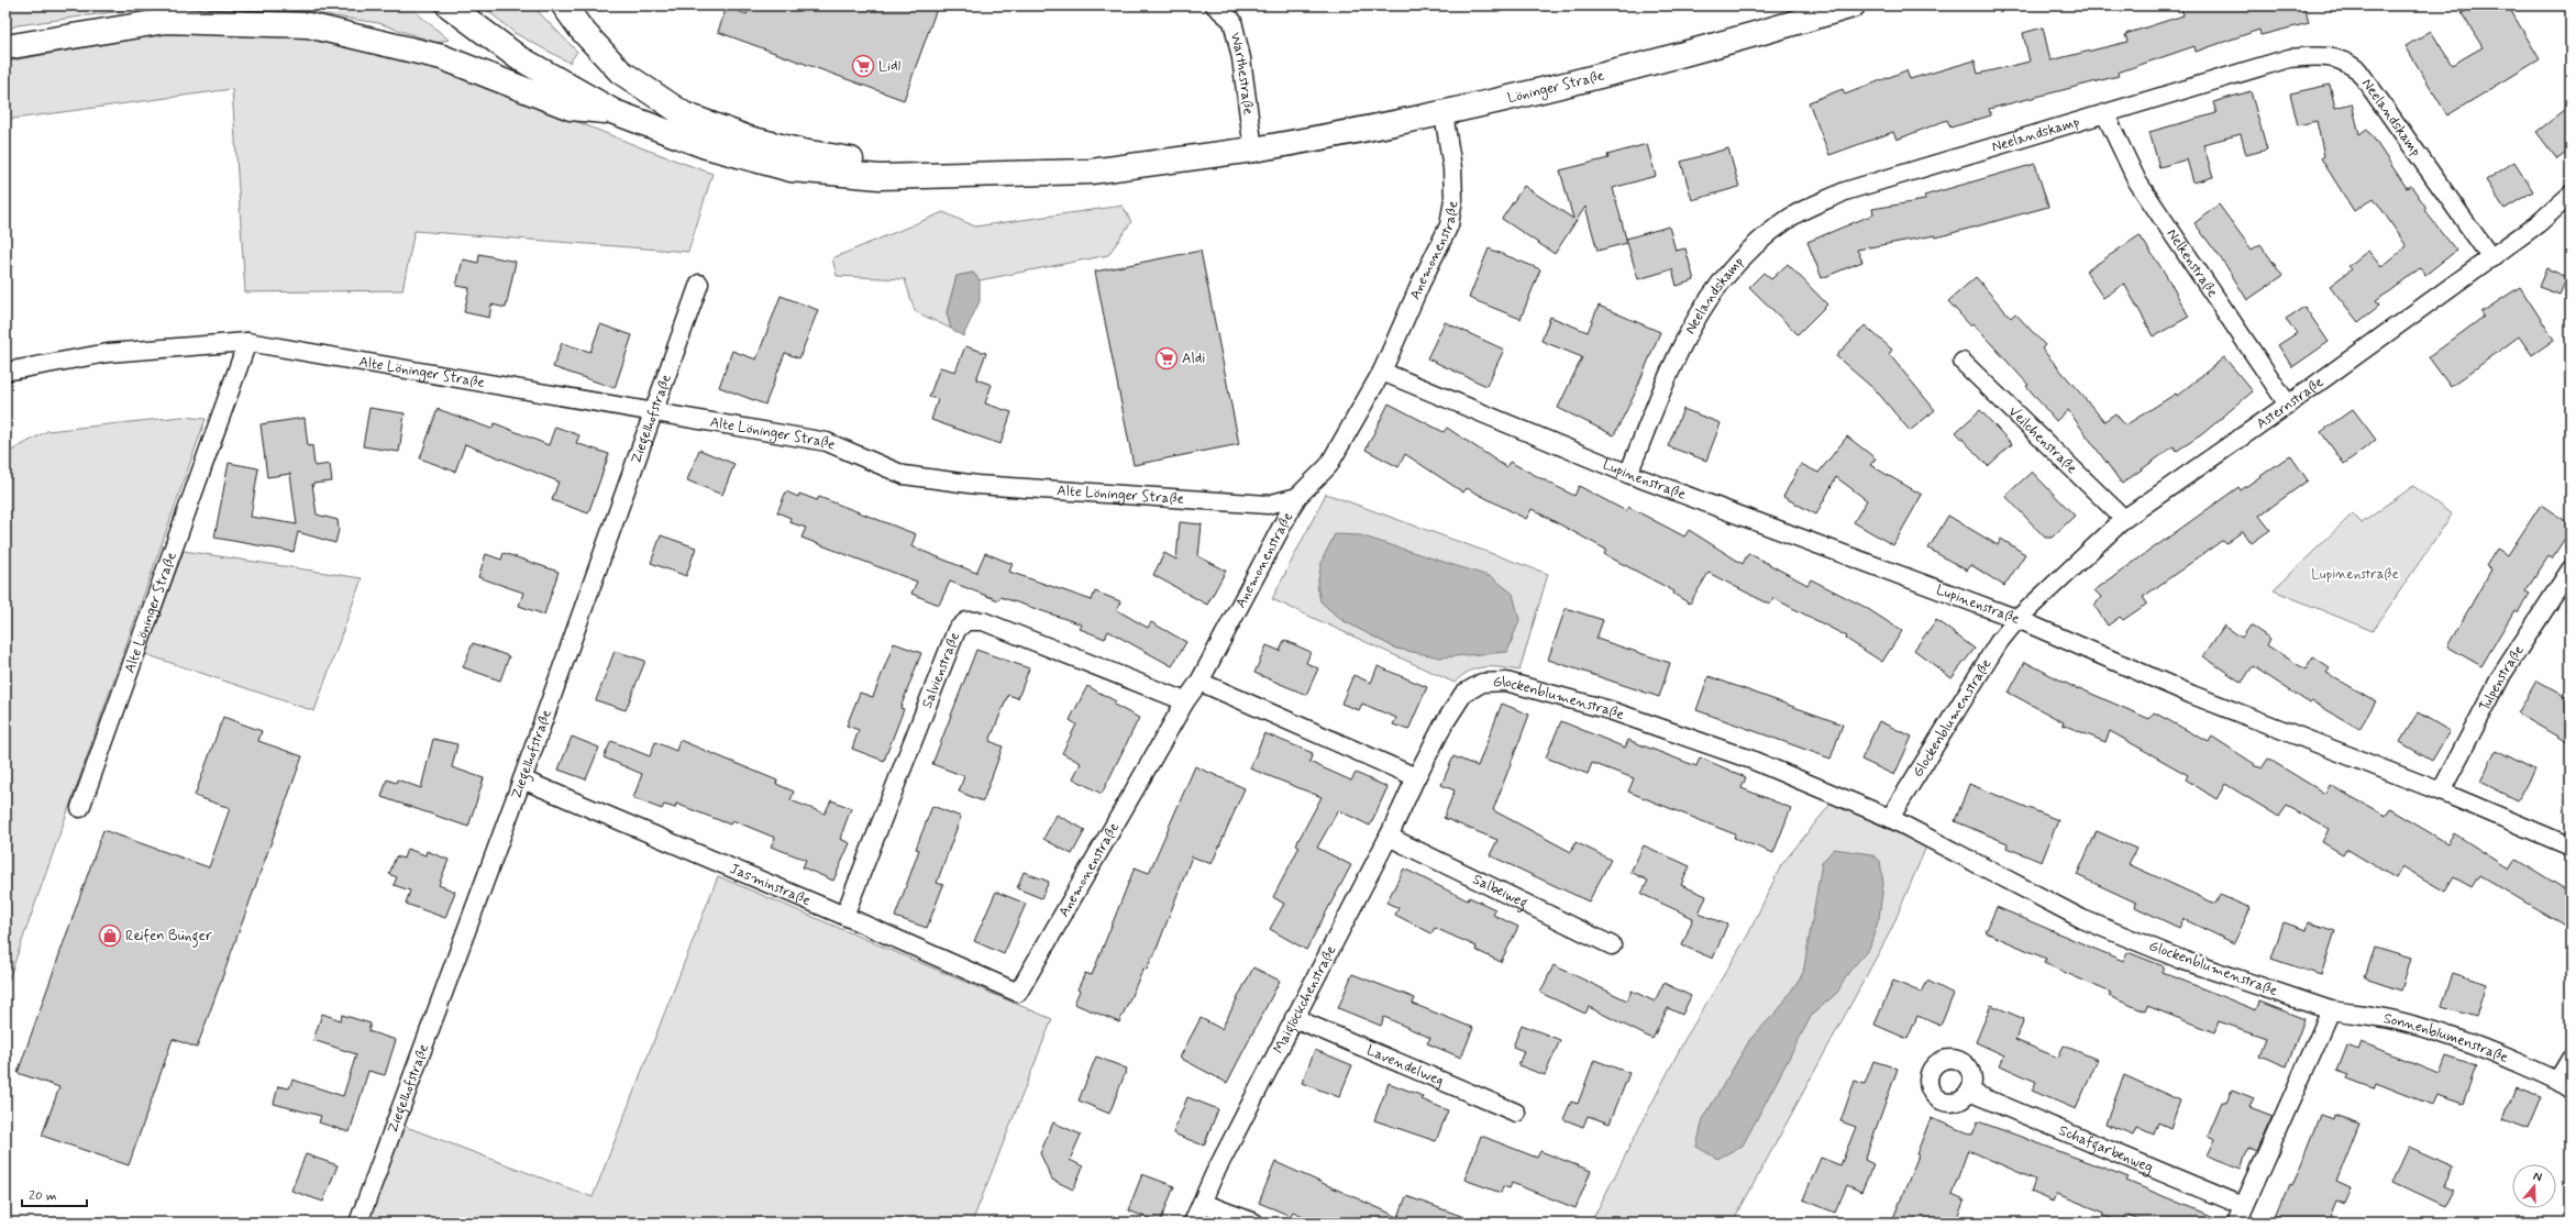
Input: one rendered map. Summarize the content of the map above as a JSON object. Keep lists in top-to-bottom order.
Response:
{
  "streets": {
    "main road": ["Löninger Straße"],
    "street": [
      "Warthestraße",
      "Neelandskamp",
      "Anemonenstraße",
      "Nelkenstraße",
      "Alte Löninger Straße",
      "Asternstraße",
      "Ziegelhofstraße",
      "Veilchenstraße",
      "Lupinenstraße",
      "Salvienstraße",
      "Tulpenstraße",
      "Glockenblumenstraße",
      "Jasminstraße",
      "Salbeiweg",
      "Maiglöckchenstraße",
      "Sonnenblumenstraße",
      "Lavendelweg",
      "Schafgarbenweg"
    ]
  },
  "crossings": [
    ["Warthestraße", "Löninger Straße"],
    ["Löninger Straße", "Anemonenstraße"],
    ["Neelandskamp", "Nelkenstraße"],
    ["Neelandskamp", "Asternstraße"],
    ["Neelandskamp", "Lupinenstraße"],
    ["Anemonenstraße", "Alte Löninger Straße"],
    ["Anemonenstraße", "Lupinenstraße"],
    ["Anemonenstraße", "Salvienstraße"],
    ["Anemonenstraße", "Jasminstraße"],
    ["Nelkenstraße", "Asternstraße"],
    ["Alte Löninger Straße", "Ziegelhofstraße"],
    ["Asternstraße", "Veilchenstraße"],
    ["Asternstraße", "Lupinenstraße"],
    ["Asternstraße", "Glockenblumenstraße"],
    ["Ziegelhofstraße", "Jasminstraße"],
    ["Lupinenstraße", "Tulpenstraße"],
    ["Lupinenstraße", "Glockenblumenstraße"],
    ["Salvienstraße", "Jasminstraße"],
    ["Glockenblumenstraße", "Maiglöckchenstraße"],
    ["Glockenblumenstraße", "Sonnenblumenstraße"],
    ["Salbeiweg", "Maiglöckchenstraße"],
    ["Maiglöckchenstraße", "Lavendelweg"]
  ],
  "parks": ["Lupinenstraße"],
  "places": {
    "supermarket": ["Lidl", "Aldi"],
    "shop": ["Reifen Bünger"]
  },
  "scale_bar": "20 m",
  "north": "top"
}
